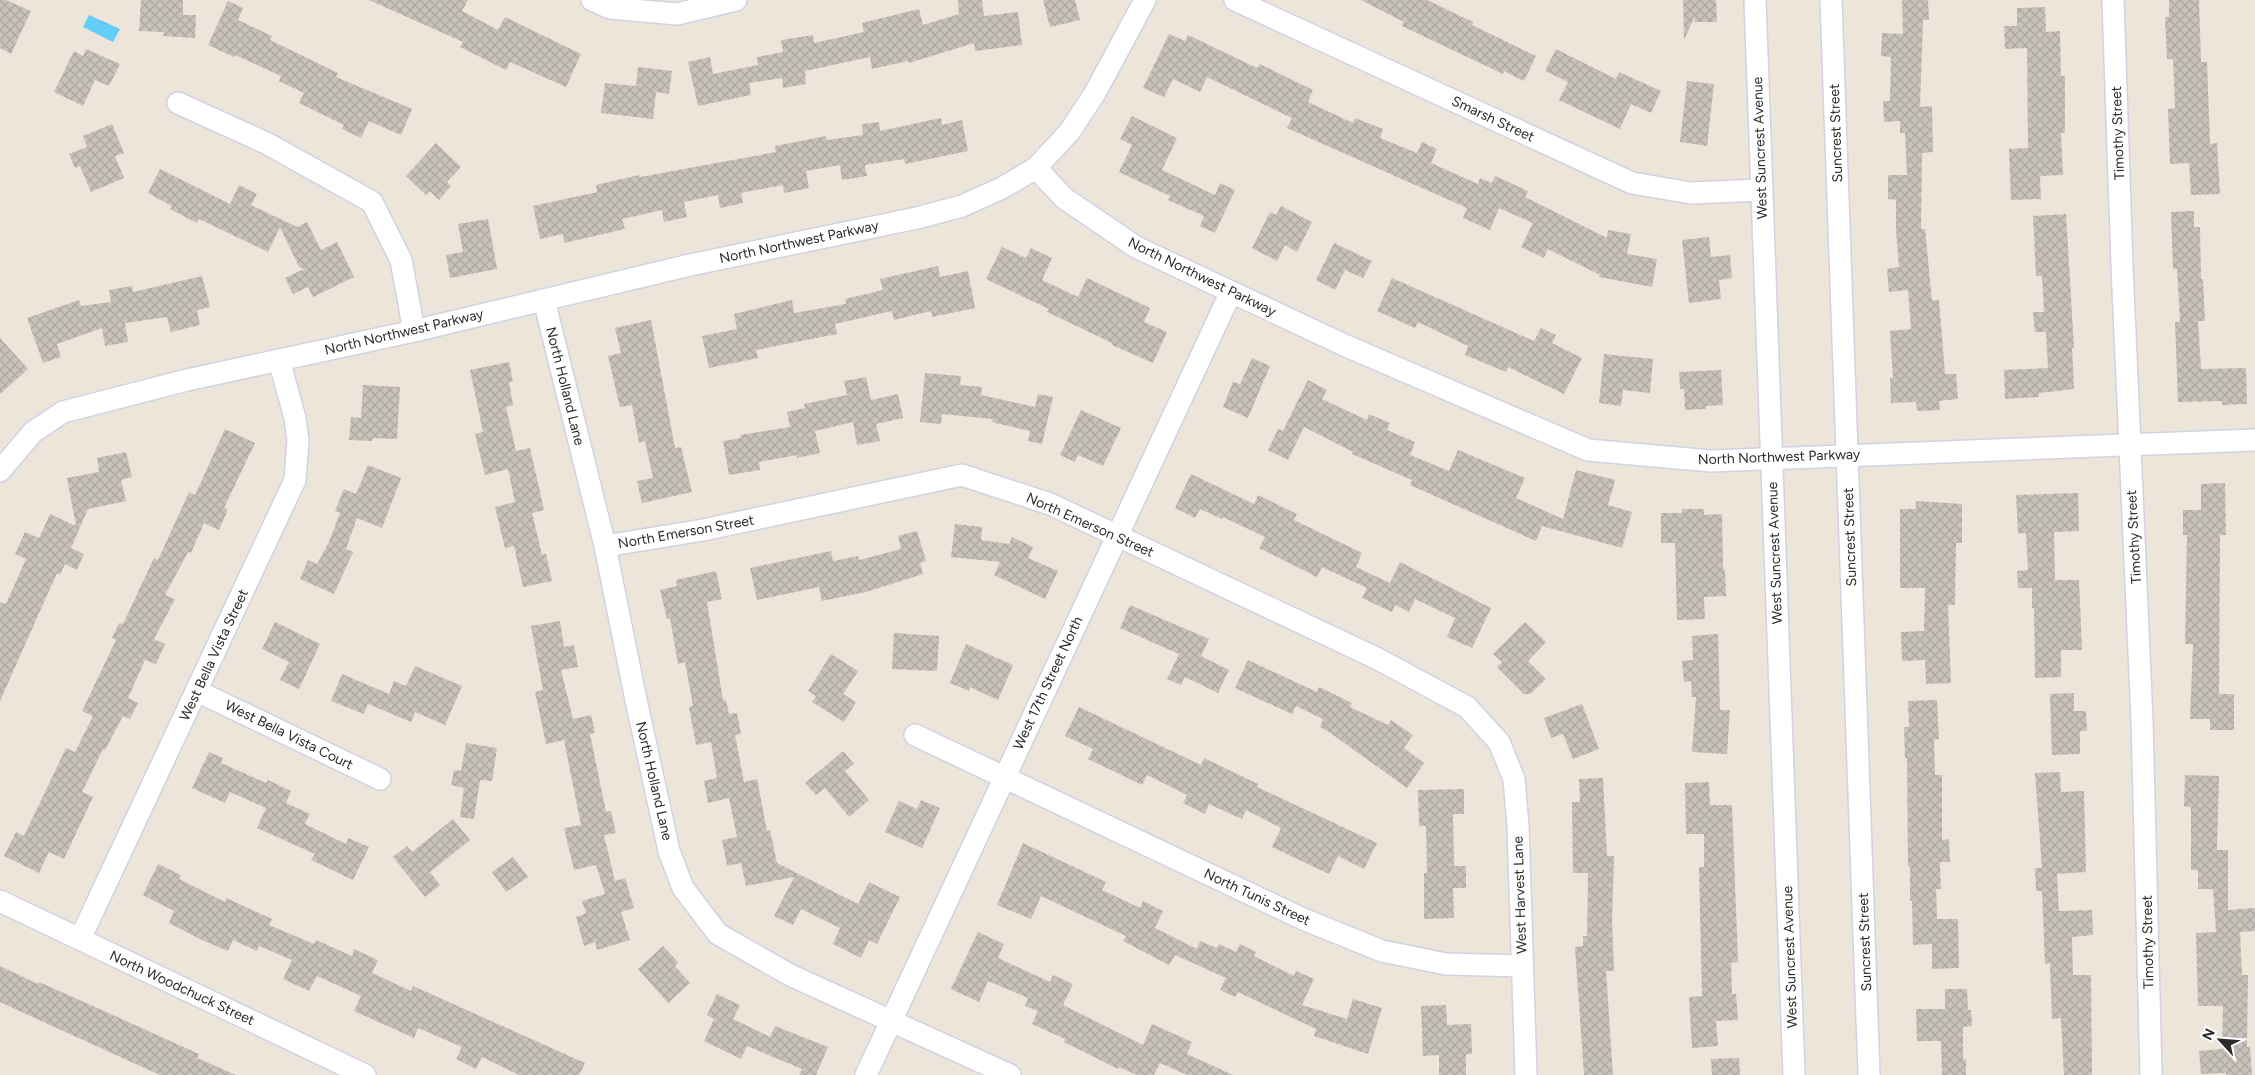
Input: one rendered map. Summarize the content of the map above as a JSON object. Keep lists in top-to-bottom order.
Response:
{
  "streets": {
    "street": [
      "Smarsh Street",
      "Suncrest Street",
      "Timothy Street",
      "West Suncrest Avenue",
      "North Northwest Parkway",
      "North Holland Lane",
      "North Emerson Street",
      "West Bella Vista Street",
      "West 17th Street North",
      "West Bella Vista Court",
      "West Harvest Lane",
      "North Tunis Street",
      "North Woodchuck Street"
    ]
  },
  "crossings": [
    ["Smarsh Street", "West Suncrest Avenue"],
    ["Suncrest Street", "North Northwest Parkway"],
    ["Timothy Street", "North Northwest Parkway"],
    ["West Suncrest Avenue", "North Northwest Parkway"],
    ["North Northwest Parkway", "North Holland Lane"],
    ["North Northwest Parkway", "West Bella Vista Street"],
    ["North Northwest Parkway", "West 17th Street North"],
    ["North Holland Lane", "North Emerson Street"],
    ["North Holland Lane", "West 17th Street North"],
    ["North Emerson Street", "West 17th Street North"],
    ["North Emerson Street", "West Harvest Lane"],
    ["West Bella Vista Street", "West Bella Vista Court"],
    ["West Bella Vista Street", "North Woodchuck Street"],
    ["West 17th Street North", "North Tunis Street"],
    ["West Harvest Lane", "North Tunis Street"]
  ],
  "north": "top left"
}
